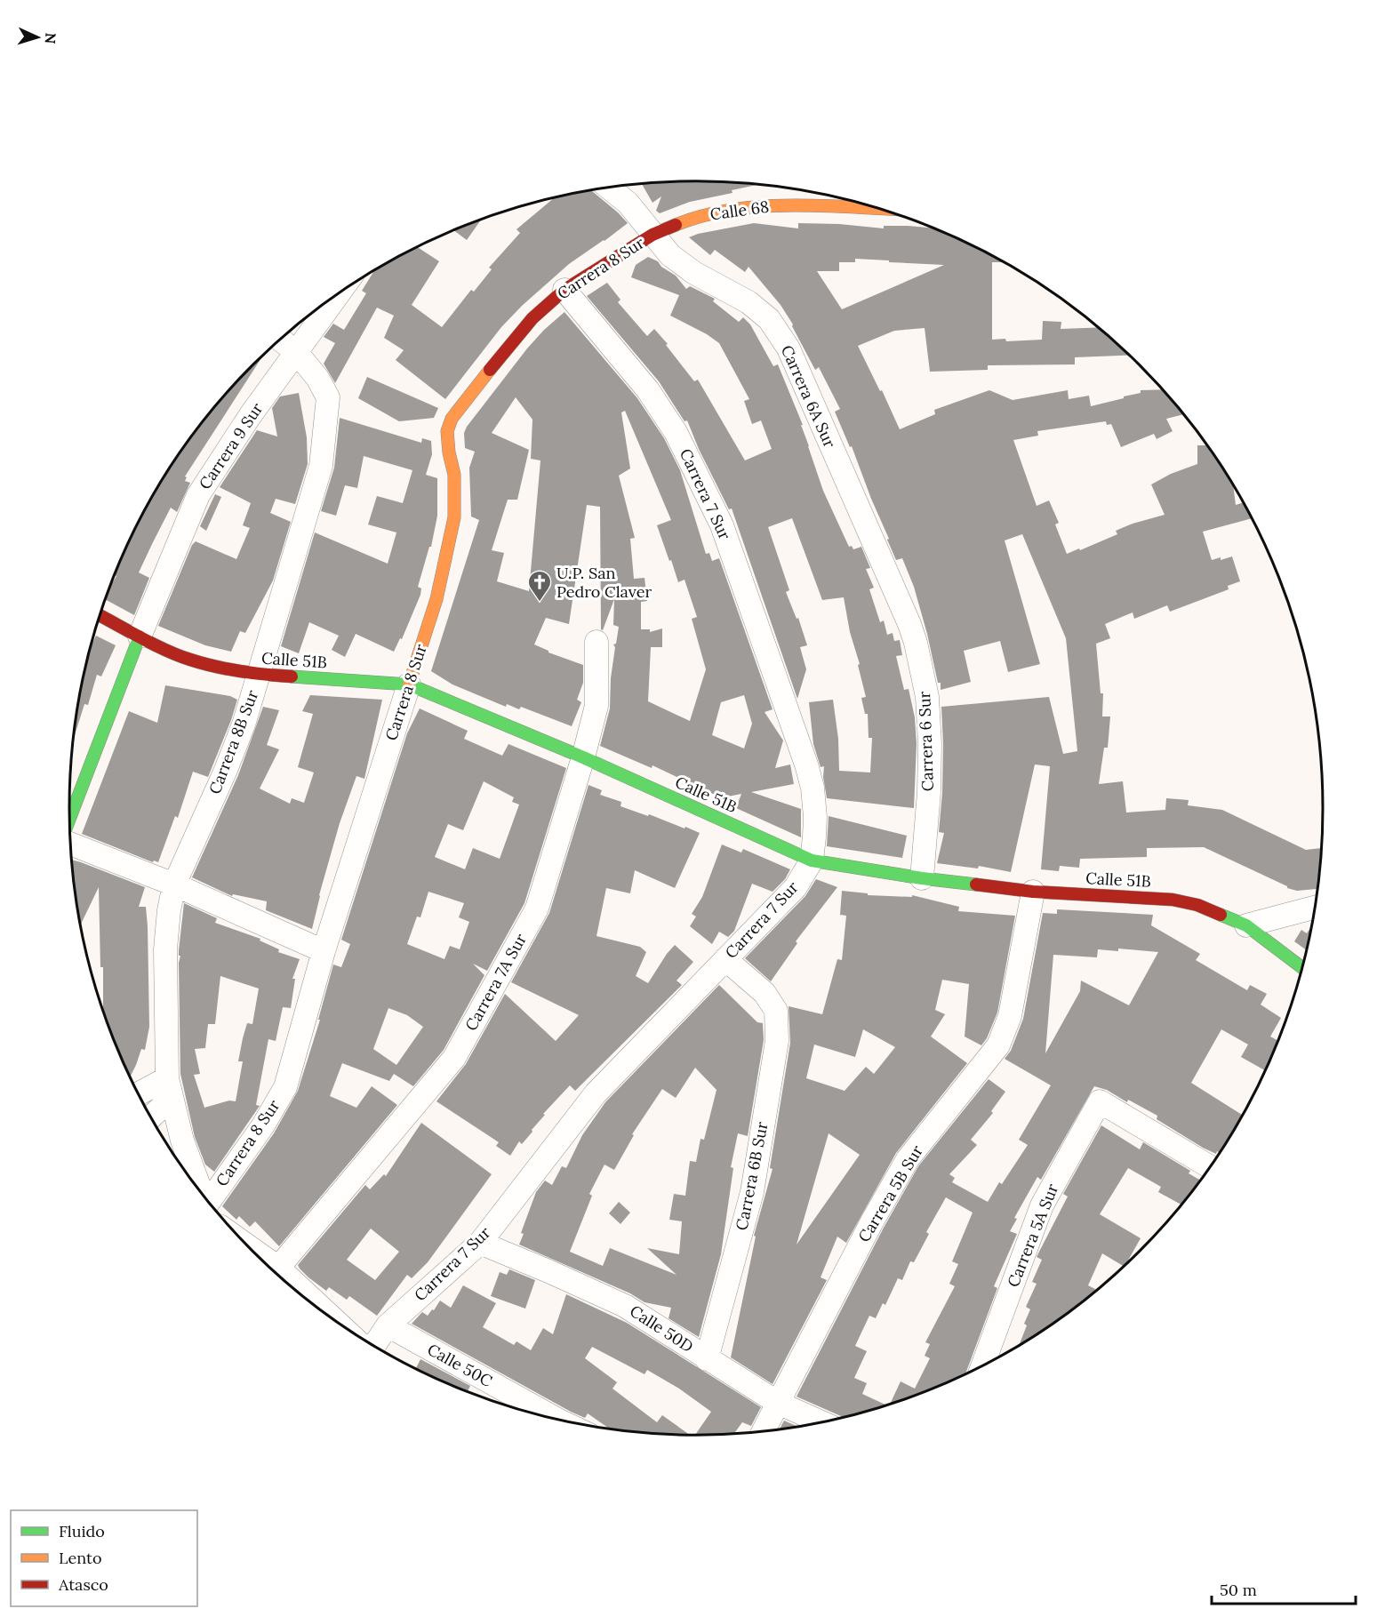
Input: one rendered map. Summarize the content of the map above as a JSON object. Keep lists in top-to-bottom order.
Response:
{
  "streets": {
    "street": [
      "Calle 68",
      "Carrera 8 Sur",
      "Carrera 6A Sur",
      "Carrera 9 Sur",
      "Carrera 7 Sur",
      "Calle 51B",
      "Carrera 6 Sur",
      "Carrera 8B Sur",
      "Carrera 7A Sur",
      "Carrera 6B Sur",
      "Carrera 5B Sur",
      "Carrera 5A Sur",
      "Calle 50D",
      "Calle 50C"
    ]
  },
  "crossings": [
    ["Calle 68", "Carrera 8 Sur"],
    ["Calle 68", "Carrera 6A Sur"],
    ["Carrera 8 Sur", "Carrera 6A Sur"],
    ["Carrera 8 Sur", "Carrera 7 Sur"],
    ["Carrera 8 Sur", "Calle 51B"],
    ["Carrera 6A Sur", "Carrera 6 Sur"],
    ["Carrera 9 Sur", "Calle 51B"],
    ["Carrera 9 Sur", "Carrera 8B Sur"],
    ["Carrera 7 Sur", "Calle 51B"],
    ["Carrera 7 Sur", "Carrera 6B Sur"],
    ["Carrera 7 Sur", "Calle 50D"],
    ["Carrera 7 Sur", "Calle 50C"],
    ["Calle 51B", "Carrera 6 Sur"],
    ["Calle 51B", "Carrera 8B Sur"],
    ["Calle 51B", "Carrera 7A Sur"],
    ["Calle 51B", "Carrera 5B Sur"],
    ["Carrera 6B Sur", "Calle 50D"],
    ["Carrera 5B Sur", "Calle 50D"]
  ],
  "places": {
    "church": ["U.P. San Pedro Claver"]
  },
  "legend": ["Fluido", "Lento", "Atasco"],
  "scale_bar": "50 m",
  "north": "right"
}
